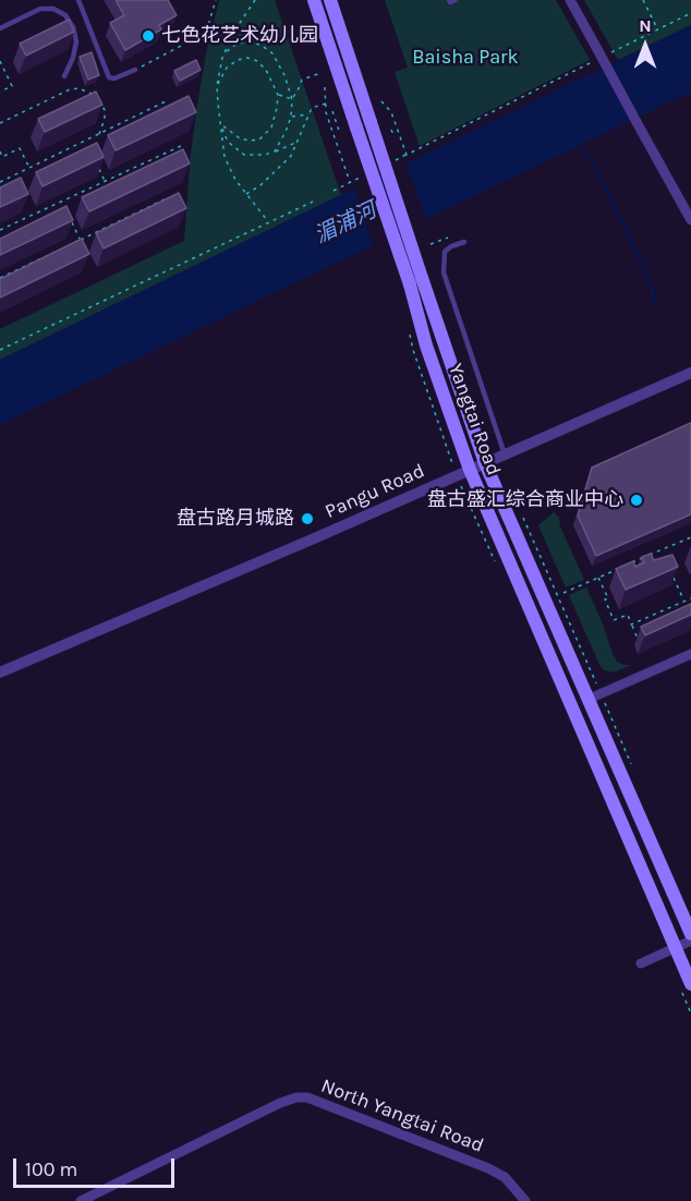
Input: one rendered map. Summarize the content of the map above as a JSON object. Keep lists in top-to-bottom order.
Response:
{
  "streets": {
    "main road": ["Yangtai Road"],
    "street": ["Pangu Road", "North Yangtai Road"]
  },
  "crossings": [
    ["Yangtai Road", "Pangu Road"]
  ],
  "water": ["湄浦河"],
  "parks": ["Baisha Park"],
  "places": ["七色花艺术幼儿园", "盘古盛汇综合商业中心", "盘古路月城路"],
  "scale_bar": "100 m",
  "north": "top"
}
